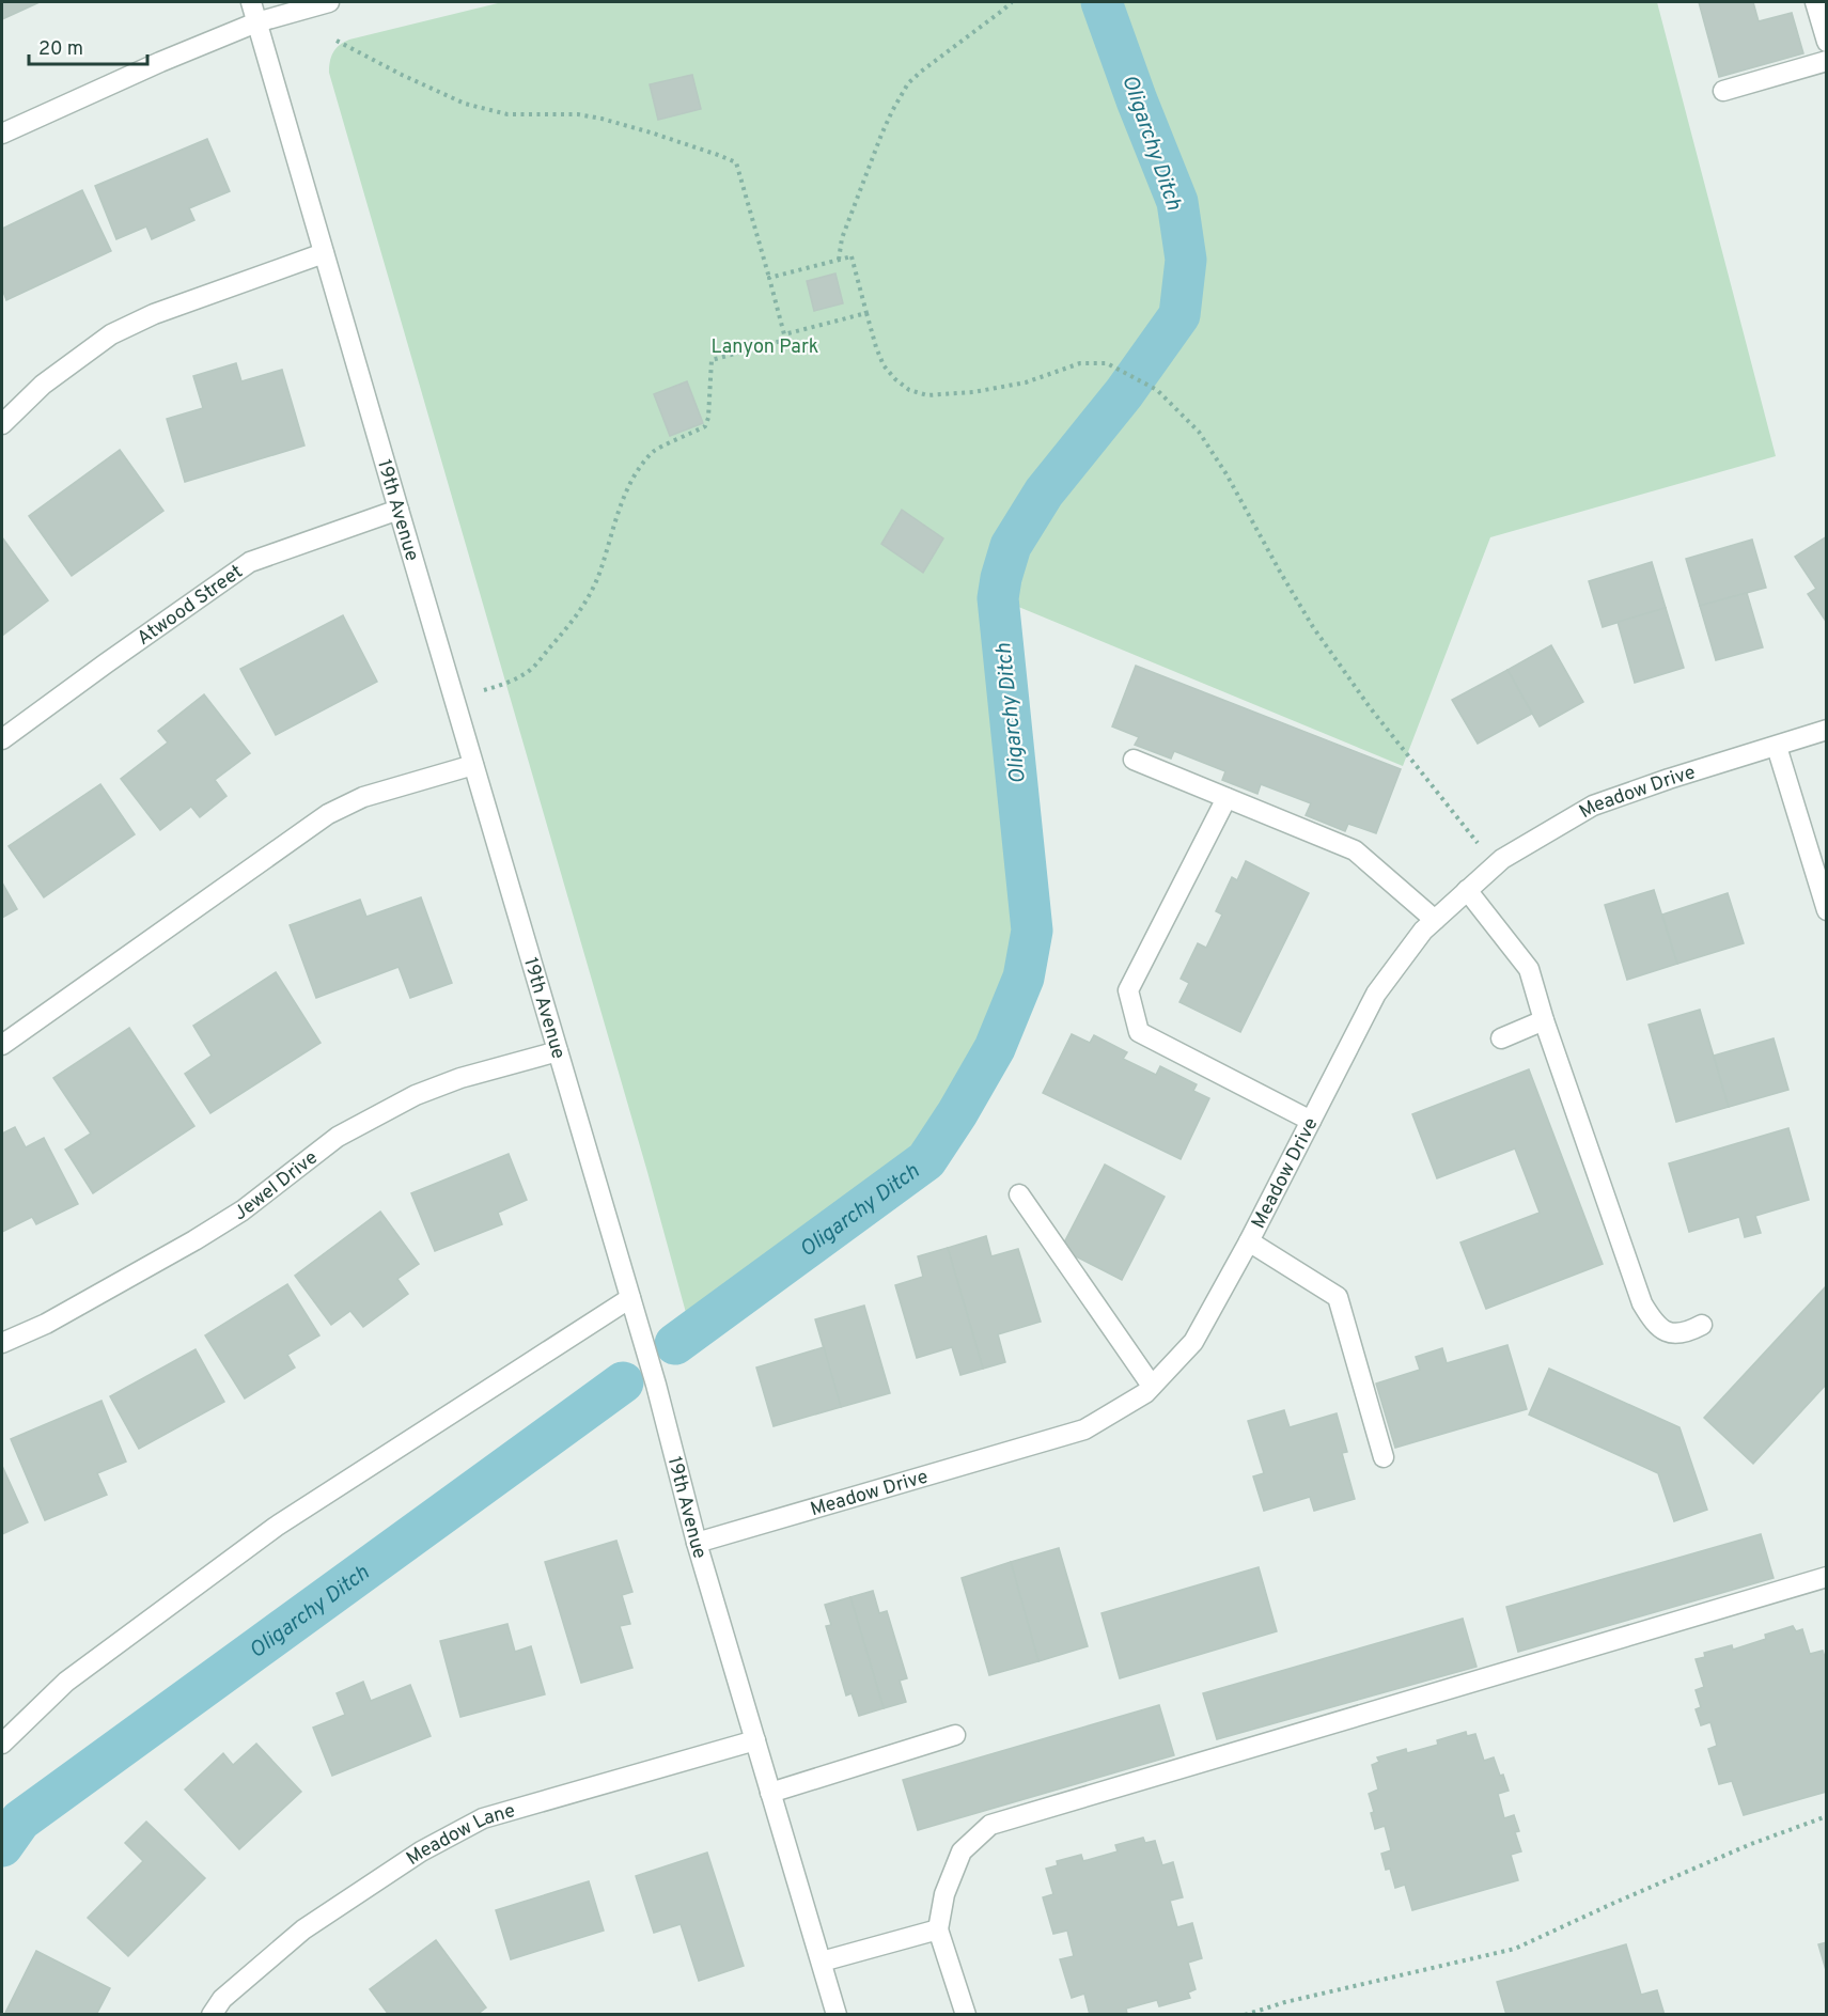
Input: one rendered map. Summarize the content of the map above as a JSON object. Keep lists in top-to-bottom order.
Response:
{
  "streets": {
    "street": [
      "19th Avenue",
      "Atwood Street",
      "Meadow Drive",
      "Jewel Drive",
      "Meadow Lane"
    ]
  },
  "crossings": [
    ["19th Avenue", "Atwood Street"],
    ["19th Avenue", "Meadow Drive"],
    ["19th Avenue", "Jewel Drive"],
    ["19th Avenue", "Meadow Lane"]
  ],
  "water": ["Oligarchy Ditch"],
  "parks": ["Lanyon Park"],
  "scale_bar": "20 m"
}
